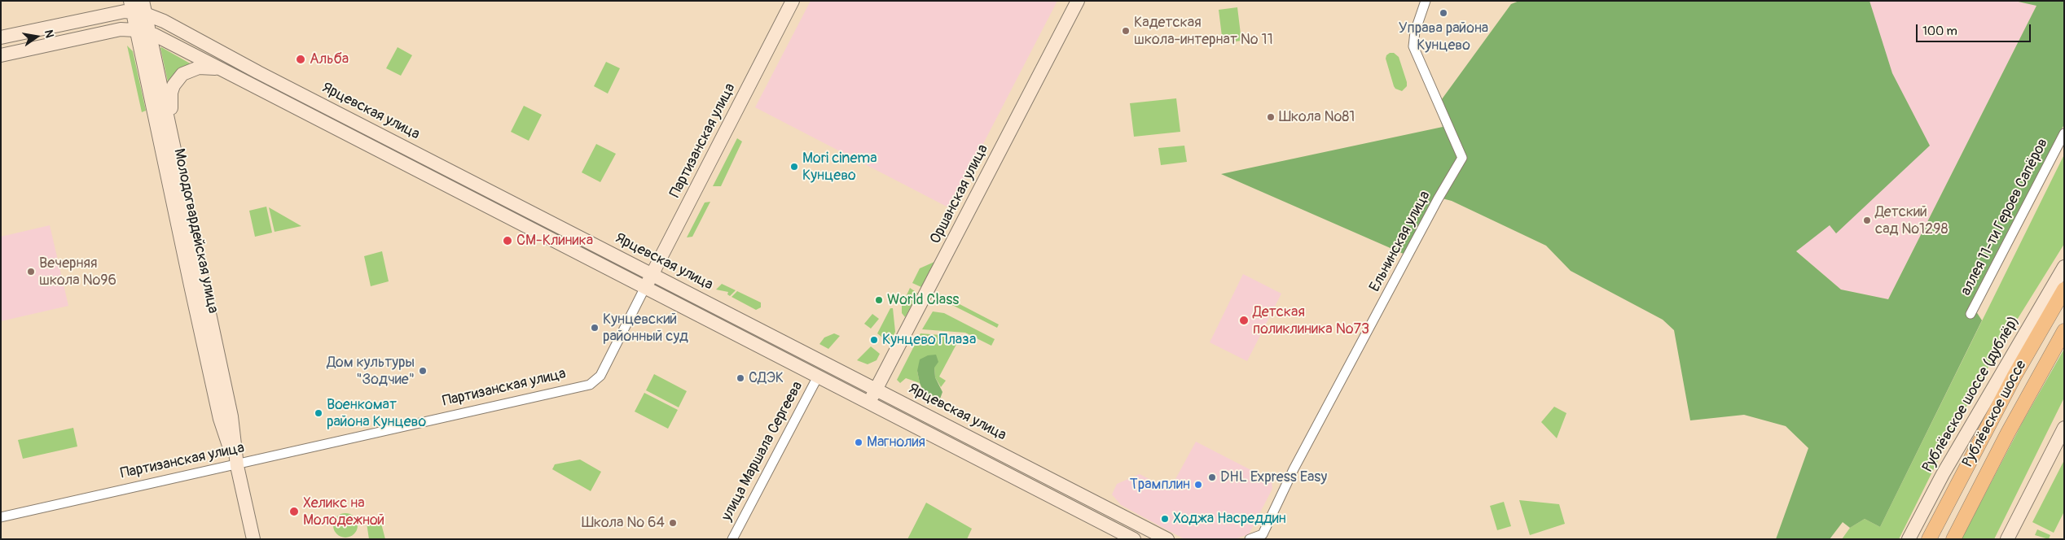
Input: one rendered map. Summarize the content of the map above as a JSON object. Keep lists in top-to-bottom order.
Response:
{
  "streets": {
    "main road": [
      "Ярцевская улица",
      "Партизанская улица",
      "Оршанская улица",
      "Молодогвардейская улица",
      "Рублёвское шоссе (дублёр)",
      "Рублёвское шоссе"
    ],
    "street": ["аллея 11-ти Героев Сапёров", "Ельнинская улица", "улица Маршала Сергеева"]
  },
  "crossings": [
    ["Ярцевская улица", "Партизанская улица"],
    ["Ярцевская улица", "Оршанская улица"],
    ["Ярцевская улица", "Молодогвардейская улица"],
    ["Партизанская улица", "Молодогвардейская улица"]
  ],
  "places": [
    "Управа района Кунцево",
    "Кадетская школа-интернат № 11",
    "Альба",
    "Школа №81",
    "Mori cinema Кунцево",
    "Детский сад №1298",
    "СМ-Клиника",
    "Вечерняя школа №96",
    "World Class",
    "Детская поликлиника №73",
    "Кунцевский районный суд",
    "Кунцево Плаза",
    "Дом культуры \"Зодчие\"",
    "СДЭК",
    "Военкомат района Кунцево",
    "Магнолия",
    "DHL Express Easy",
    "Трамплин",
    "Хеликс на Молодежной",
    "Ходжа Насреддин",
    "Школа № 64"
  ],
  "scale_bar": "100 m",
  "north": "right"
}
